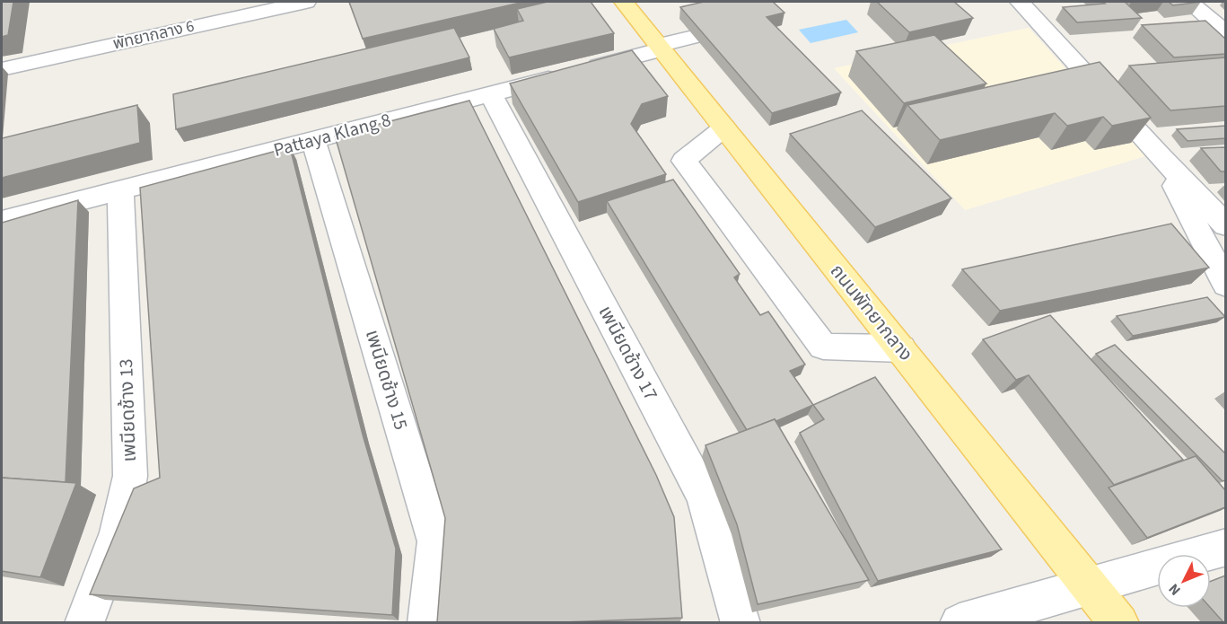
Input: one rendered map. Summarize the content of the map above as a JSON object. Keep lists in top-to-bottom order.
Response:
{
  "streets": {
    "main road": ["ถนนพัทยากลาง"],
    "street": [
      "พัทยากลาง 6",
      "Pattaya Klang 8",
      "เพนียดช้าง 17",
      "เพนียดช้าง 15",
      "เพนียดช้าง 13"
    ]
  },
  "crossings": [
    ["Pattaya Klang 8", "ถนนพัทยากลาง"],
    ["Pattaya Klang 8", "เพนียดช้าง 17"],
    ["Pattaya Klang 8", "เพนียดช้าง 15"],
    ["Pattaya Klang 8", "เพนียดช้าง 13"]
  ],
  "north": "bottom left"
}
